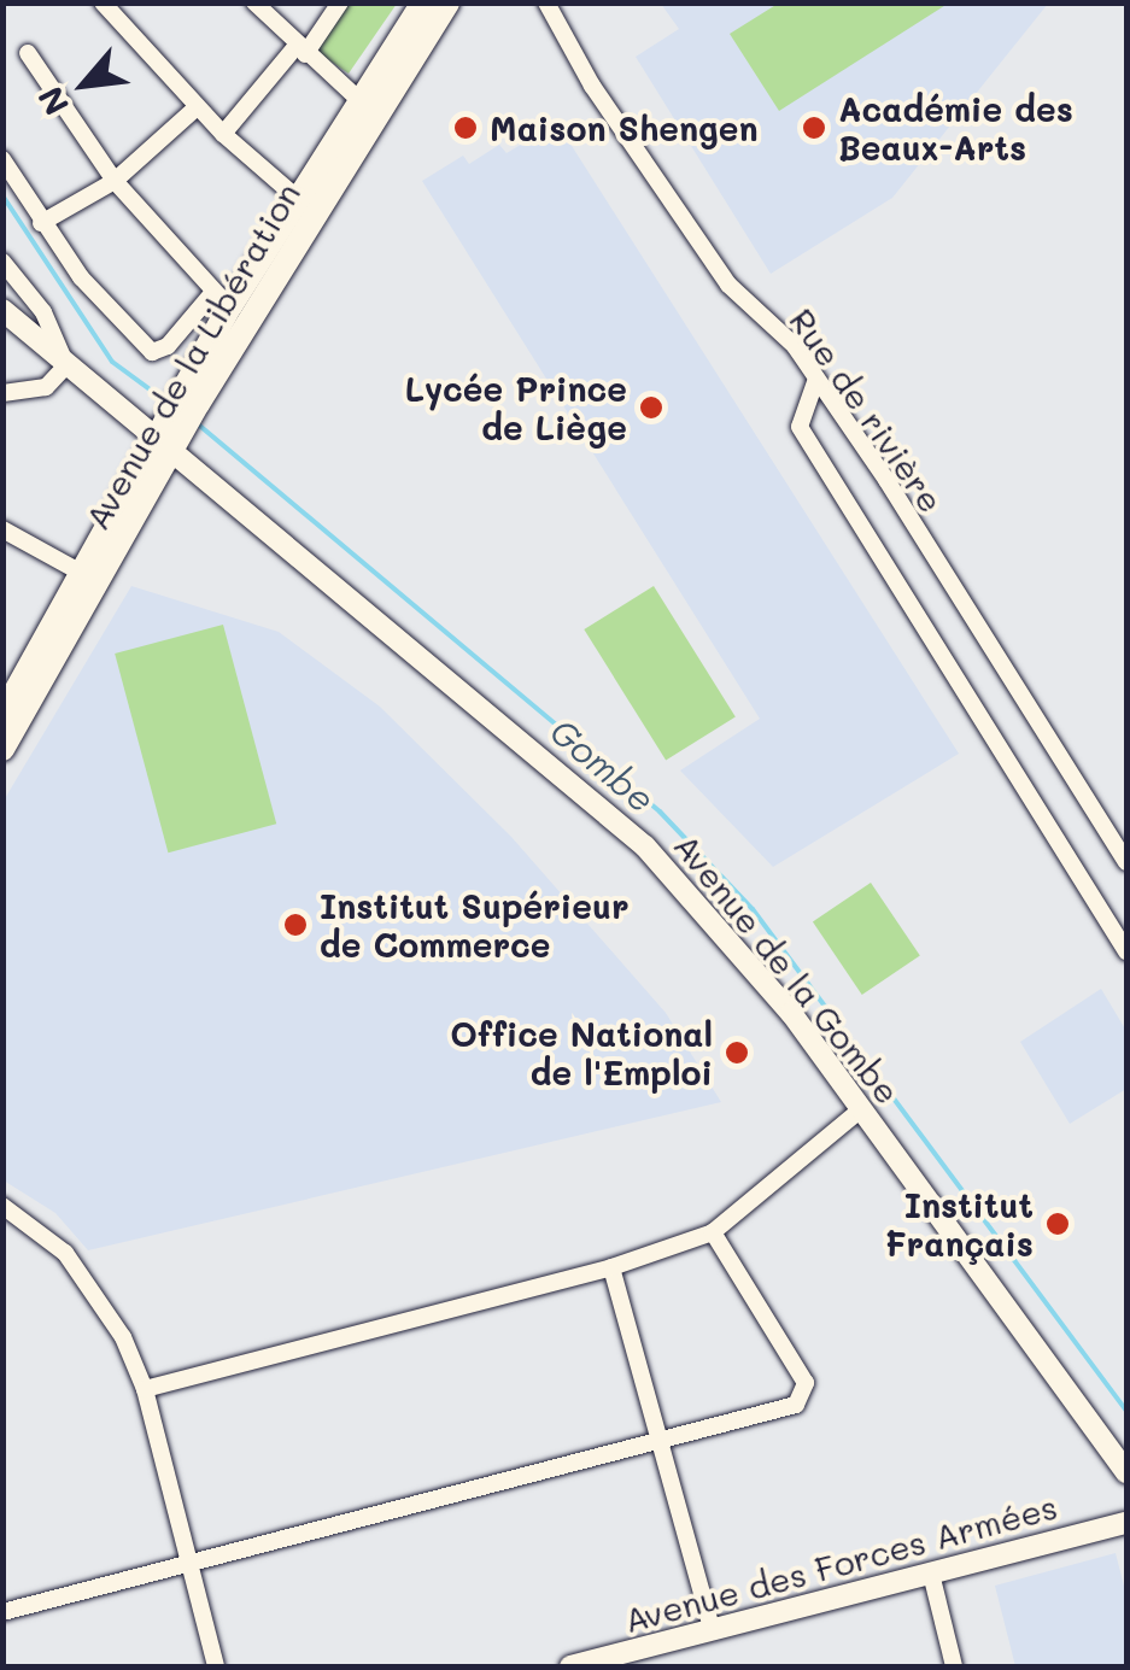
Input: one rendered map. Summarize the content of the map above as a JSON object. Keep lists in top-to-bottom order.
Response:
{
  "streets": {
    "main road": ["Avenue de la Libération"],
    "street": ["Rue de rivière", "Avenue de la Gombe", "Avenue des Forces Armées"]
  },
  "crossings": [
    ["Avenue de la Libération", "Avenue de la Gombe"]
  ],
  "water": ["Gombe"],
  "places": [
    "Maison Shengen",
    "Académie des Beaux-Arts",
    "Lycée Prince de Liège",
    "Institut Supérieur de Commerce",
    "Office National de l'Emploi",
    "Institut Français"
  ],
  "north": "bottom left"
}
